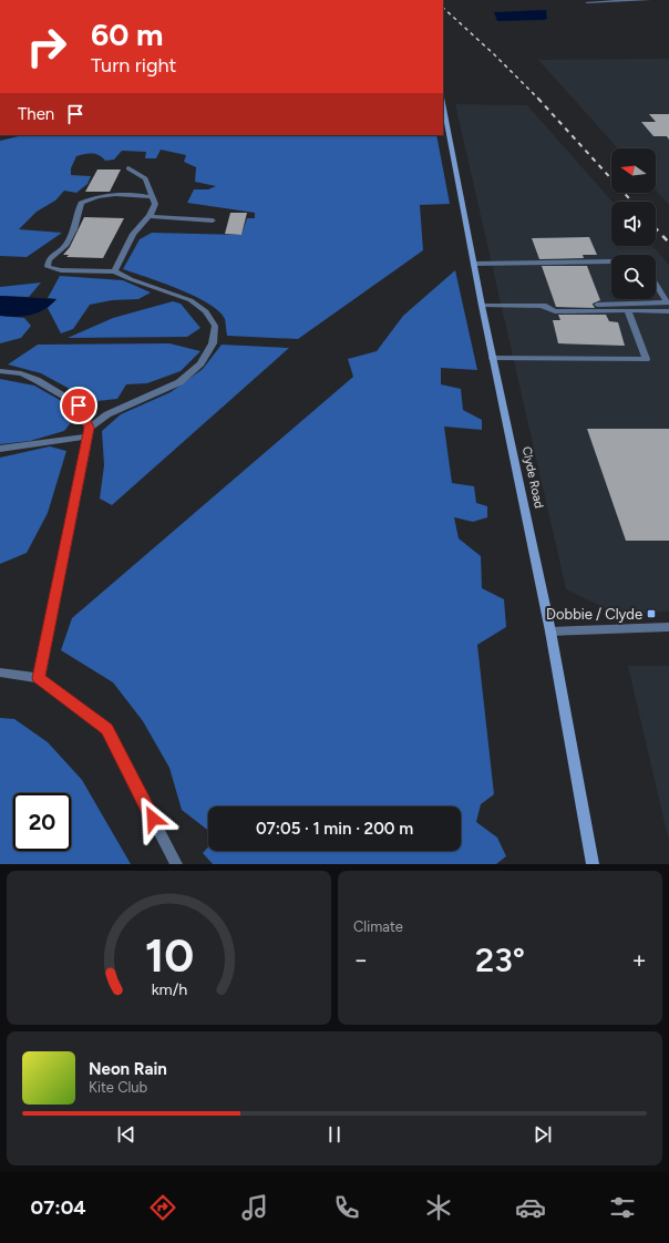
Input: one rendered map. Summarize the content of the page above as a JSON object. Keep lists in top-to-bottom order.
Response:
{
  "streets": {
    "main road": ["Clyde Road"]
  },
  "places": {
    "transit": ["Dobbie / Clyde"]
  },
  "north": "left",
  "page": {
    "turn": ["60 m", "Turn right"],
    "then": "Then",
    "limit": "20",
    "trip": "07:05 · 1 min · 200 m",
    "tile": "Climate",
    "heat": ["−", "23°", "+"],
    "song": ["Neon Rain", "Kite Club"],
    "tabs": "07:04",
    "gauge": ["10", "km/h"]
  }
}
